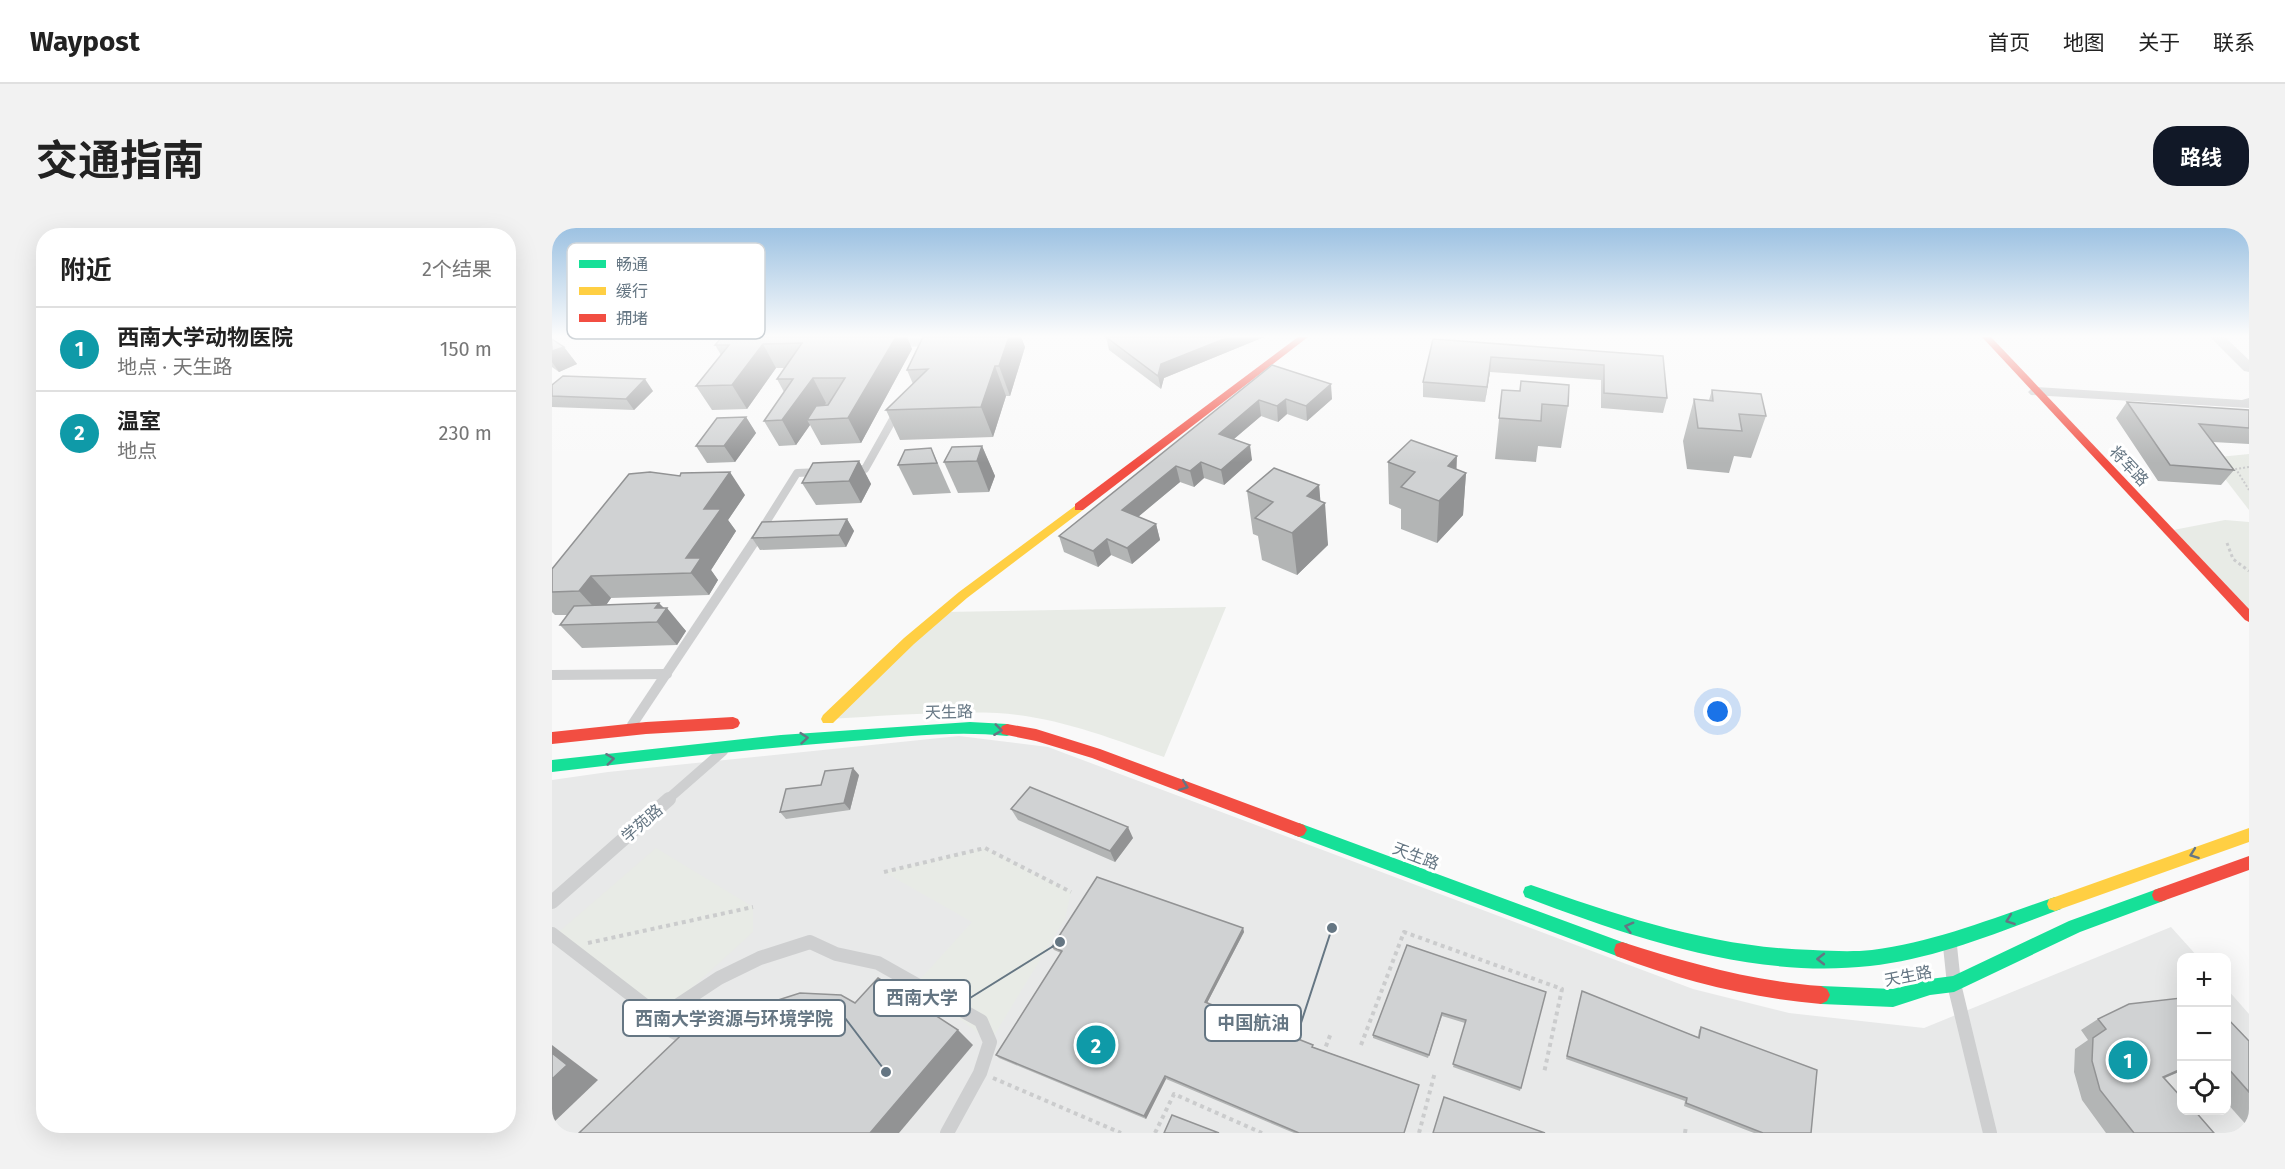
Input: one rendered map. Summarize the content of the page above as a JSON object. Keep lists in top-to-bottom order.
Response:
{
  "streets": {
    "main road": ["将军路", "天生路"],
    "lane": ["学苑路"]
  },
  "crossings": [
    ["天生路", "学苑路"]
  ],
  "places": ["中国航油", "西南大学", "西南大学资源与环境学院"],
  "legend": ["畅通", "缓行", "拥堵"],
  "page": {
    "header": "Waypost",
    "nav": [
      "首页",
      "地图",
      "关于",
      "联系"
    ],
    "title": "交通指南",
    "buttons": "路线",
    "heading": ["附近", "2个结果"],
    "list": [
      {
        "mark": "1",
        "name": "西南大学动物医院",
        "note": "地点 · 天生路",
        "value": "150 m"
      },
      {
        "mark": "2",
        "name": "温室",
        "note": "地点",
        "value": "230 m"
      }
    ],
    "map_buttons": ["+", "−"],
    "pins": ["2", "1"]
  }
}
